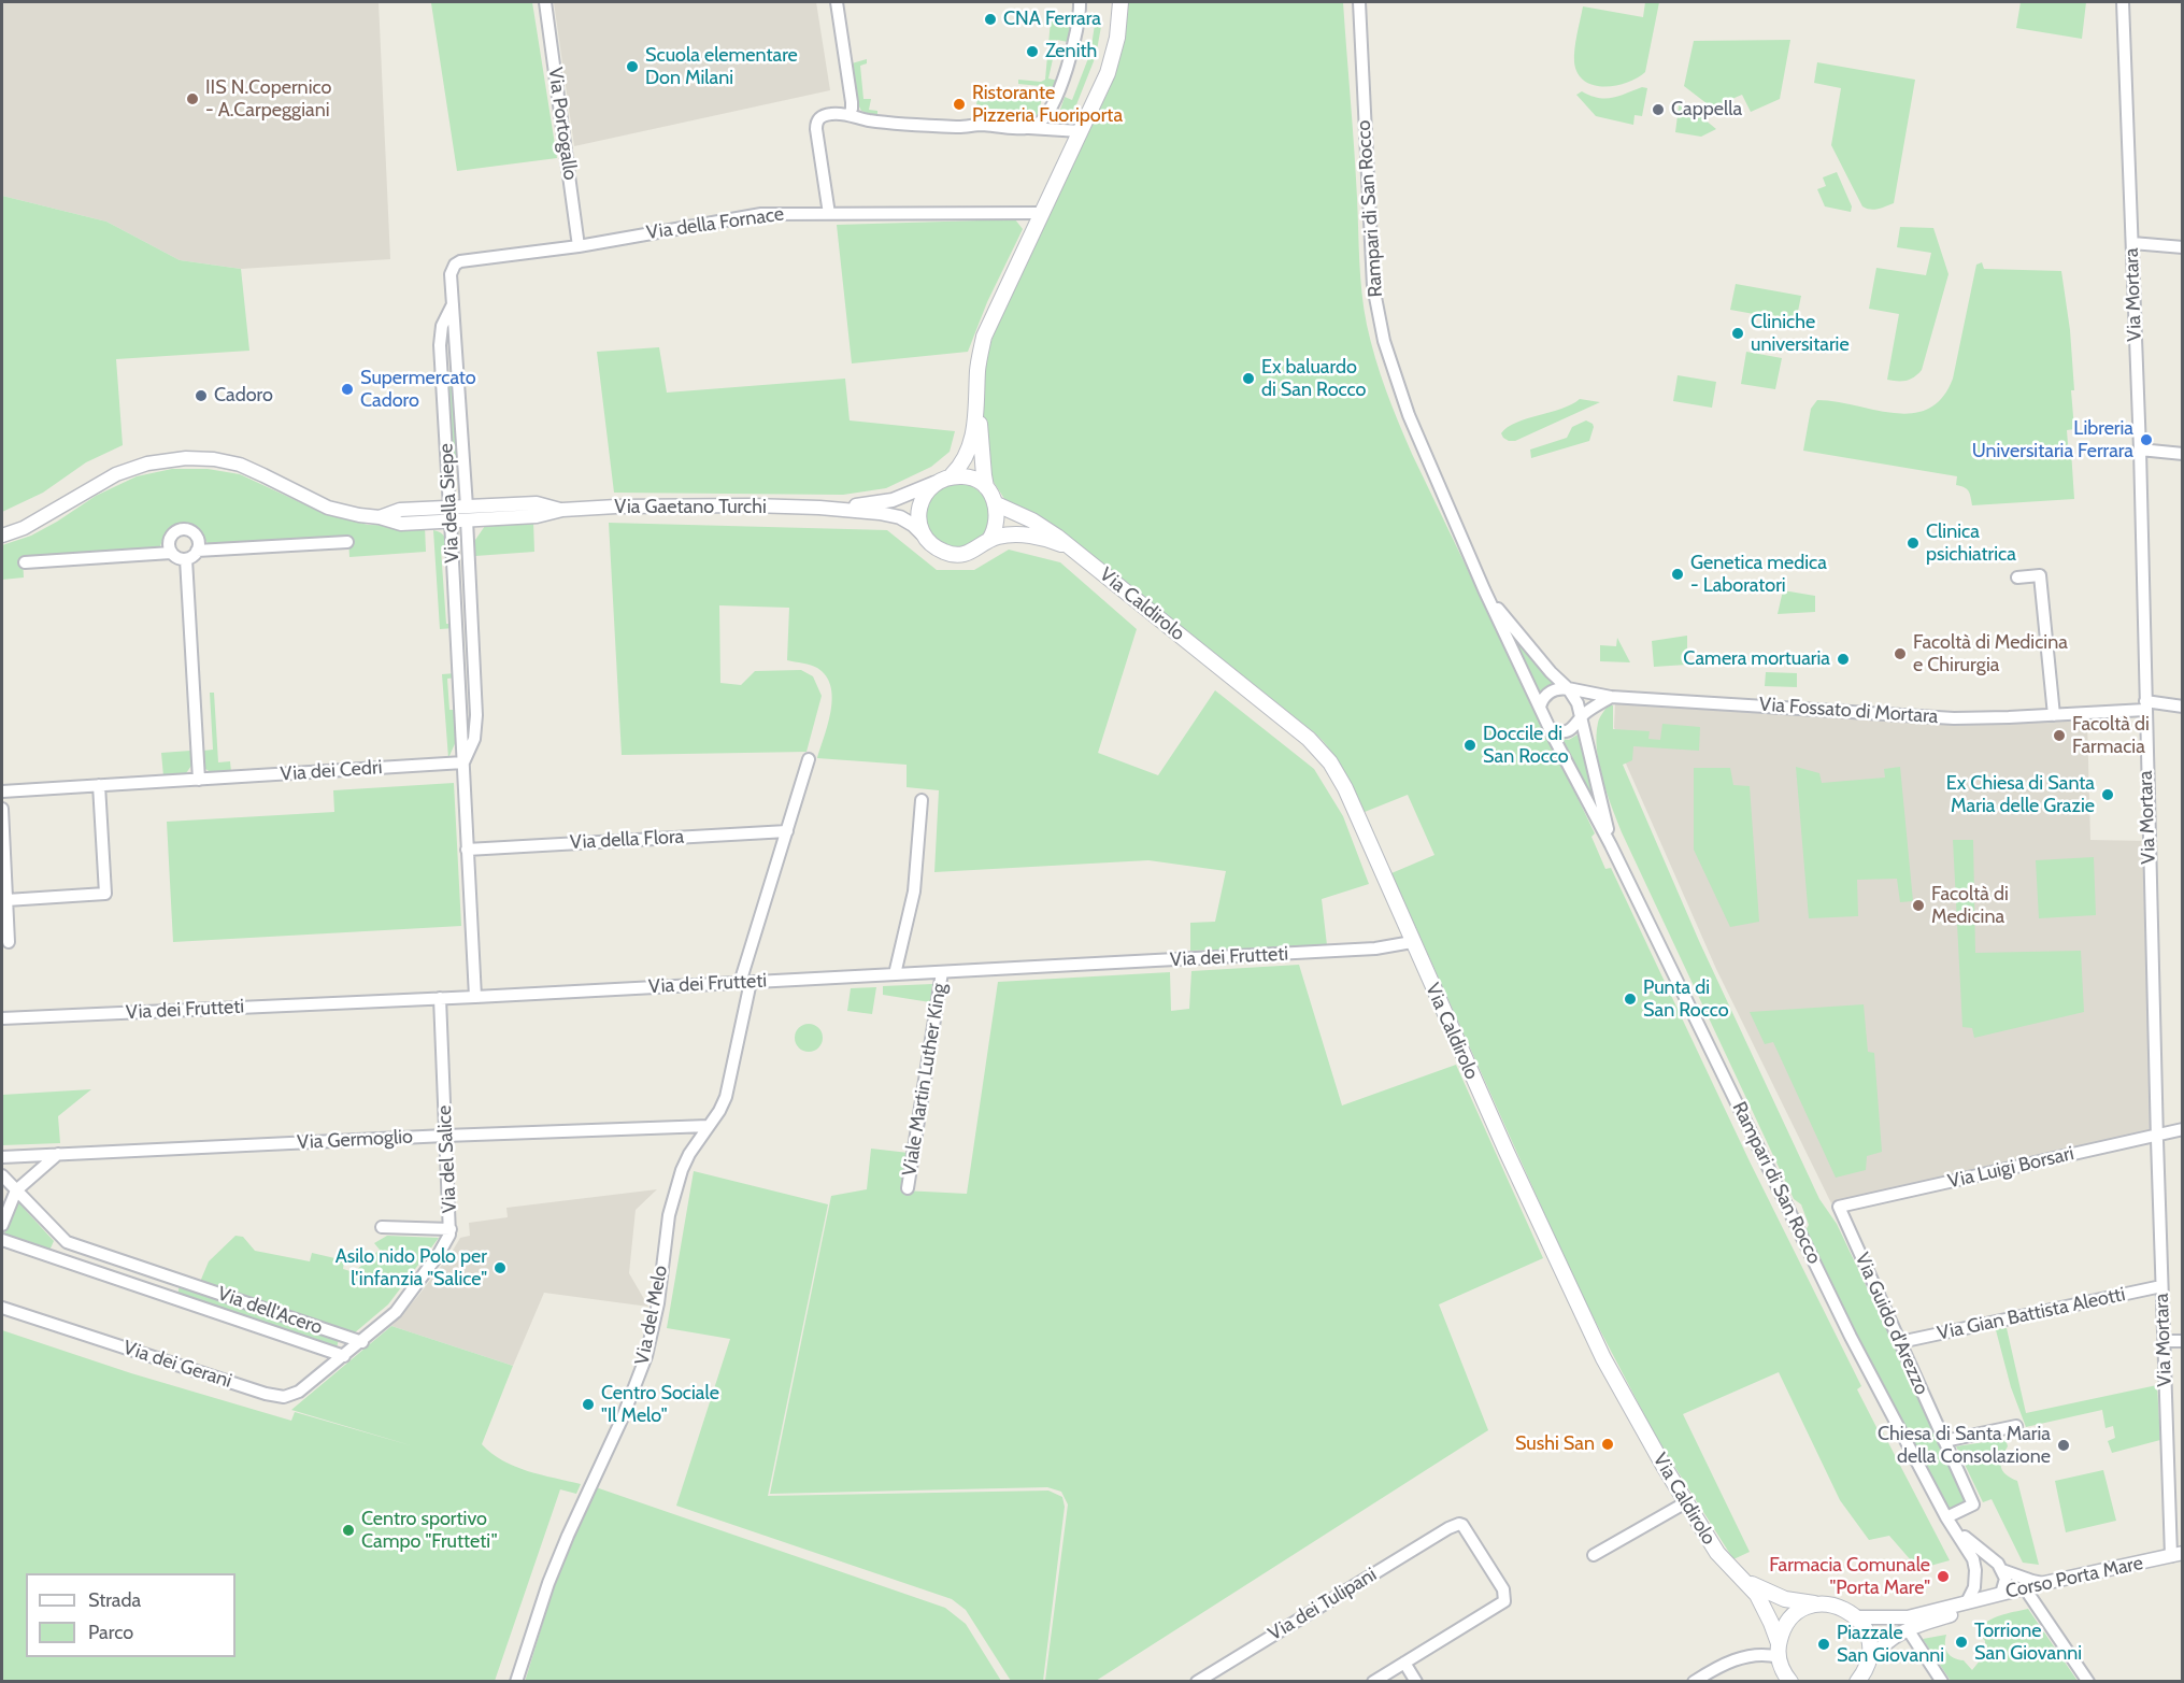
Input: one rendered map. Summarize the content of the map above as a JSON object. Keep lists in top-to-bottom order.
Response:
{
  "streets": {
    "main road": ["Via Caldirolo"],
    "street": [
      "Via Portogallo",
      "Rampari di San Rocco",
      "Via della Fornace",
      "Via Mortara",
      "Via della Siepe",
      "Via Gaetano Turchi",
      "Via Fossato di Mortara",
      "Via dei Cedri",
      "Via della Flora",
      "Via dei Frutteti",
      "Viale Martin Luther King",
      "Via Germoglio",
      "Via del Salice",
      "Via Luigi Borsari",
      "Via dell'Acero",
      "Via Gian Battista Aleotti",
      "Via del Melo",
      "Via Guido d'Arezzo",
      "Via dei Gerani",
      "Corso Porta Mare",
      "Via dei Tulipani"
    ]
  },
  "crossings": [
    ["Via Portogallo", "Via della Fornace"],
    ["Rampari di San Rocco", "Via Fossato di Mortara"],
    ["Rampari di San Rocco", "Via Guido d'Arezzo"],
    ["Rampari di San Rocco", "Corso Porta Mare"],
    ["Via della Fornace", "Via della Siepe"],
    ["Via Mortara", "Via Fossato di Mortara"],
    ["Via Mortara", "Via Luigi Borsari"],
    ["Via Mortara", "Via Gian Battista Aleotti"],
    ["Via Mortara", "Corso Porta Mare"],
    ["Via della Siepe", "Via Gaetano Turchi"],
    ["Via della Siepe", "Via dei Cedri"],
    ["Via della Siepe", "Via della Flora"],
    ["Via della Siepe", "Via dei Frutteti"],
    ["Via Gaetano Turchi", "Via Caldirolo"],
    ["Via Caldirolo", "Via dei Frutteti"],
    ["Via della Flora", "Via del Melo"],
    ["Via dei Frutteti", "Viale Martin Luther King"],
    ["Via dei Frutteti", "Via del Salice"],
    ["Via dei Frutteti", "Via del Melo"],
    ["Via Germoglio", "Via del Salice"],
    ["Via Germoglio", "Via del Melo"],
    ["Via del Salice", "Via dell'Acero"],
    ["Via del Salice", "Via dei Gerani"],
    ["Via Luigi Borsari", "Via Guido d'Arezzo"],
    ["Via dell'Acero", "Via dei Gerani"],
    ["Via Gian Battista Aleotti", "Via Guido d'Arezzo"]
  ],
  "places": [
    "CNA Ferrara",
    "Zenith",
    "Scuola elementare Don Milani",
    "IIS N.Copernico - A.Carpeggiani",
    "Ristorante Pizzeria Fuoriporta",
    "Cappella",
    "Cliniche universitarie",
    "Ex baluardo di San Rocco",
    "Supermercato Cadoro",
    "Cadoro",
    "Libreria Universitaria Ferrara",
    "Clinica psichiatrica",
    "Genetica medica - Laboratori",
    "Facoltà di Medicina e Chirurgia",
    "Camera mortuaria",
    "Facoltà di Farmacia",
    "Doccile di San Rocco",
    "Ex Chiesa di Santa Maria delle Grazie",
    "Facoltà di Medicina",
    "Punta di San Rocco",
    "Asilo nido Polo per l'infanzia \"Salice\"",
    "Centro Sociale \"Il Melo\"",
    "Sushi San",
    "Chiesa di Santa Maria della Consolazione",
    "Centro sportivo Campo \"Frutteti\"",
    "Farmacia Comunale \"Porta Mare\"",
    "Torrione San Giovanni",
    "Piazzale San Giovanni"
  ],
  "legend": ["Strada", "Parco"]
}
